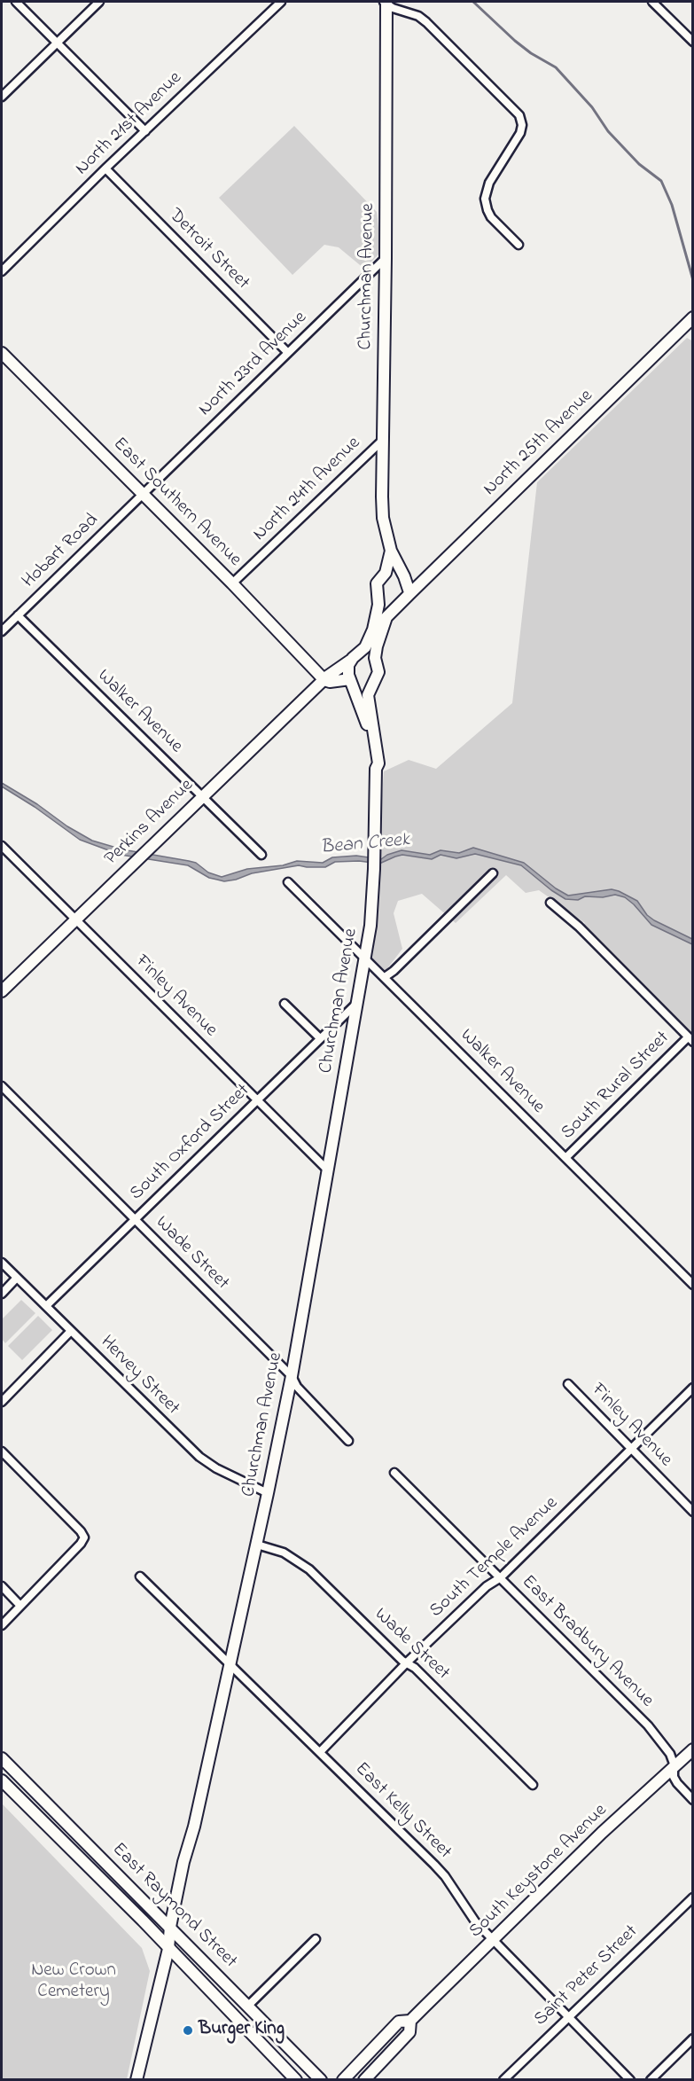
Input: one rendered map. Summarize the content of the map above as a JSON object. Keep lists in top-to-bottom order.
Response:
{
  "streets": {
    "main road": [
      "Churchman Avenue",
      "North 25th Avenue",
      "East Southern Avenue",
      "Perkins Avenue",
      "South Keystone Avenue",
      "East Raymond Street"
    ],
    "street": [
      "North 21st Avenue",
      "Detroit Street",
      "North 23rd Avenue",
      "North 24th Avenue",
      "Hobart Road",
      "Walker Avenue",
      "Finley Avenue",
      "South Rural Street",
      "South Oxford Street",
      "Wade Street",
      "Hervey Street",
      "South Temple Avenue",
      "East Bradbury Avenue",
      "East Kelly Street",
      "Saint Peter Street"
    ]
  },
  "crossings": [
    ["North 21st Avenue", "Detroit Street"],
    ["Detroit Street", "North 23rd Avenue"],
    ["Churchman Avenue", "North 23rd Avenue"],
    ["Churchman Avenue", "North 25th Avenue"],
    ["Churchman Avenue", "North 24th Avenue"],
    ["Churchman Avenue", "Walker Avenue"],
    ["Churchman Avenue", "Perkins Avenue"],
    ["Churchman Avenue", "Finley Avenue"],
    ["Churchman Avenue", "South Oxford Street"],
    ["Churchman Avenue", "Wade Street"],
    ["Churchman Avenue", "Hervey Street"],
    ["Churchman Avenue", "East Kelly Street"],
    ["Churchman Avenue", "East Raymond Street"],
    ["North 23rd Avenue", "East Southern Avenue"],
    ["North 23rd Avenue", "Hobart Road"],
    ["North 24th Avenue", "East Southern Avenue"],
    ["East Southern Avenue", "Hobart Road"],
    ["East Southern Avenue", "Perkins Avenue"],
    ["Hobart Road", "Walker Avenue"],
    ["Walker Avenue", "Perkins Avenue"],
    ["Walker Avenue", "South Rural Street"],
    ["Perkins Avenue", "Finley Avenue"],
    ["Finley Avenue", "South Oxford Street"],
    ["Finley Avenue", "South Temple Avenue"],
    ["South Oxford Street", "Wade Street"],
    ["South Oxford Street", "Hervey Street"],
    ["Wade Street", "South Temple Avenue"],
    ["South Temple Avenue", "East Bradbury Avenue"],
    ["South Temple Avenue", "East Kelly Street"],
    ["East Bradbury Avenue", "South Keystone Avenue"],
    ["East Kelly Street", "South Keystone Avenue"],
    ["East Kelly Street", "Saint Peter Street"]
  ],
  "water": ["Bean Creek"],
  "parks": ["New Crown Cemetery"],
  "places": ["Burger King"]
}
